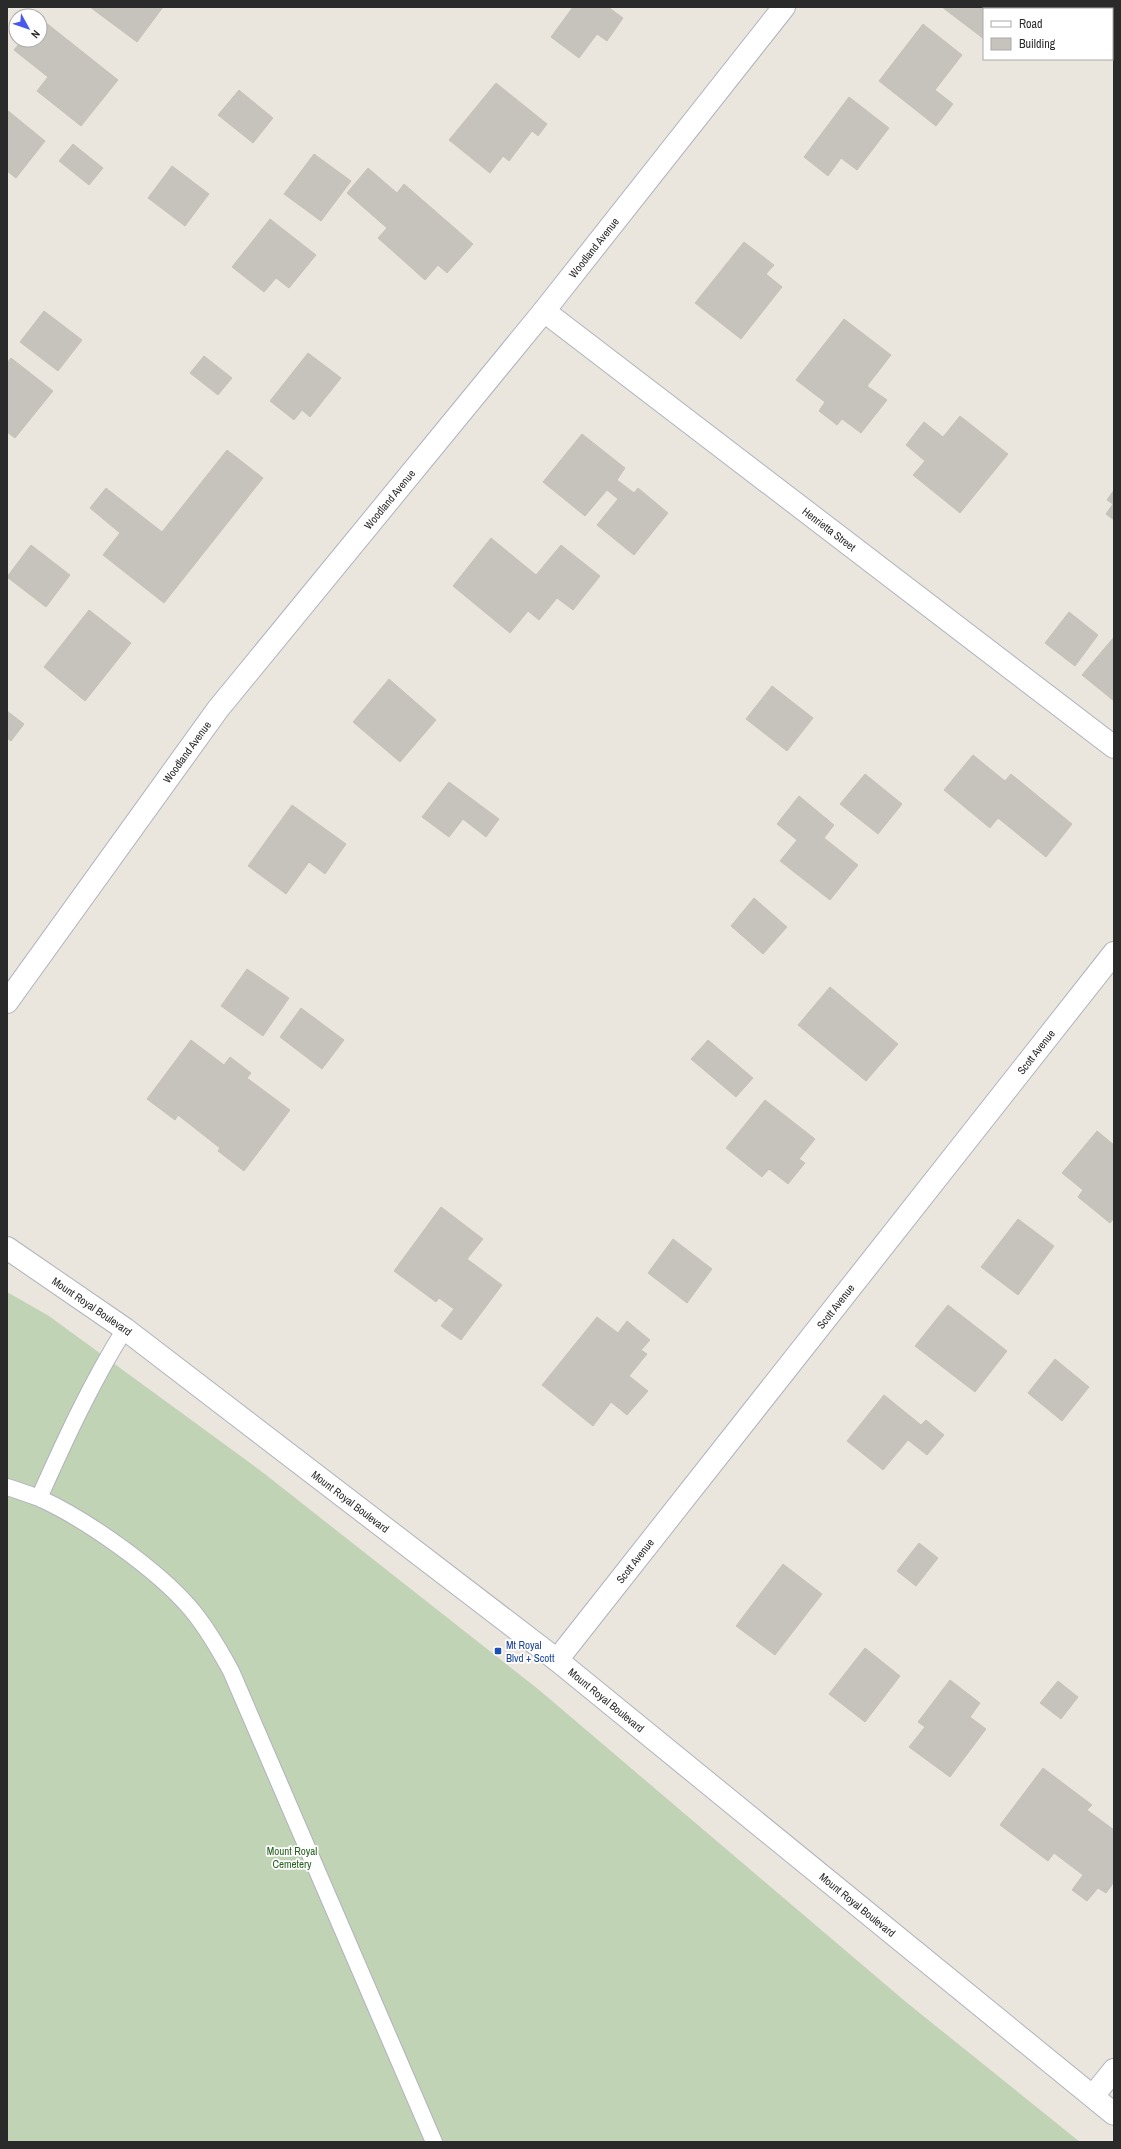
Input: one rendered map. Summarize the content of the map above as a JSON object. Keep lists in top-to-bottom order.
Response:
{
  "streets": {
    "street": [
      "Woodland Avenue",
      "Henrietta Street",
      "Scott Avenue",
      "Mount Royal Boulevard"
    ]
  },
  "crossings": [
    ["Woodland Avenue", "Henrietta Street"],
    ["Scott Avenue", "Mount Royal Boulevard"]
  ],
  "parks": ["Mount Royal Cemetery"],
  "places": {
    "transit": ["Mt Royal Blvd + Scott"]
  },
  "legend": ["Road", "Building"],
  "north": "bottom right"
}
